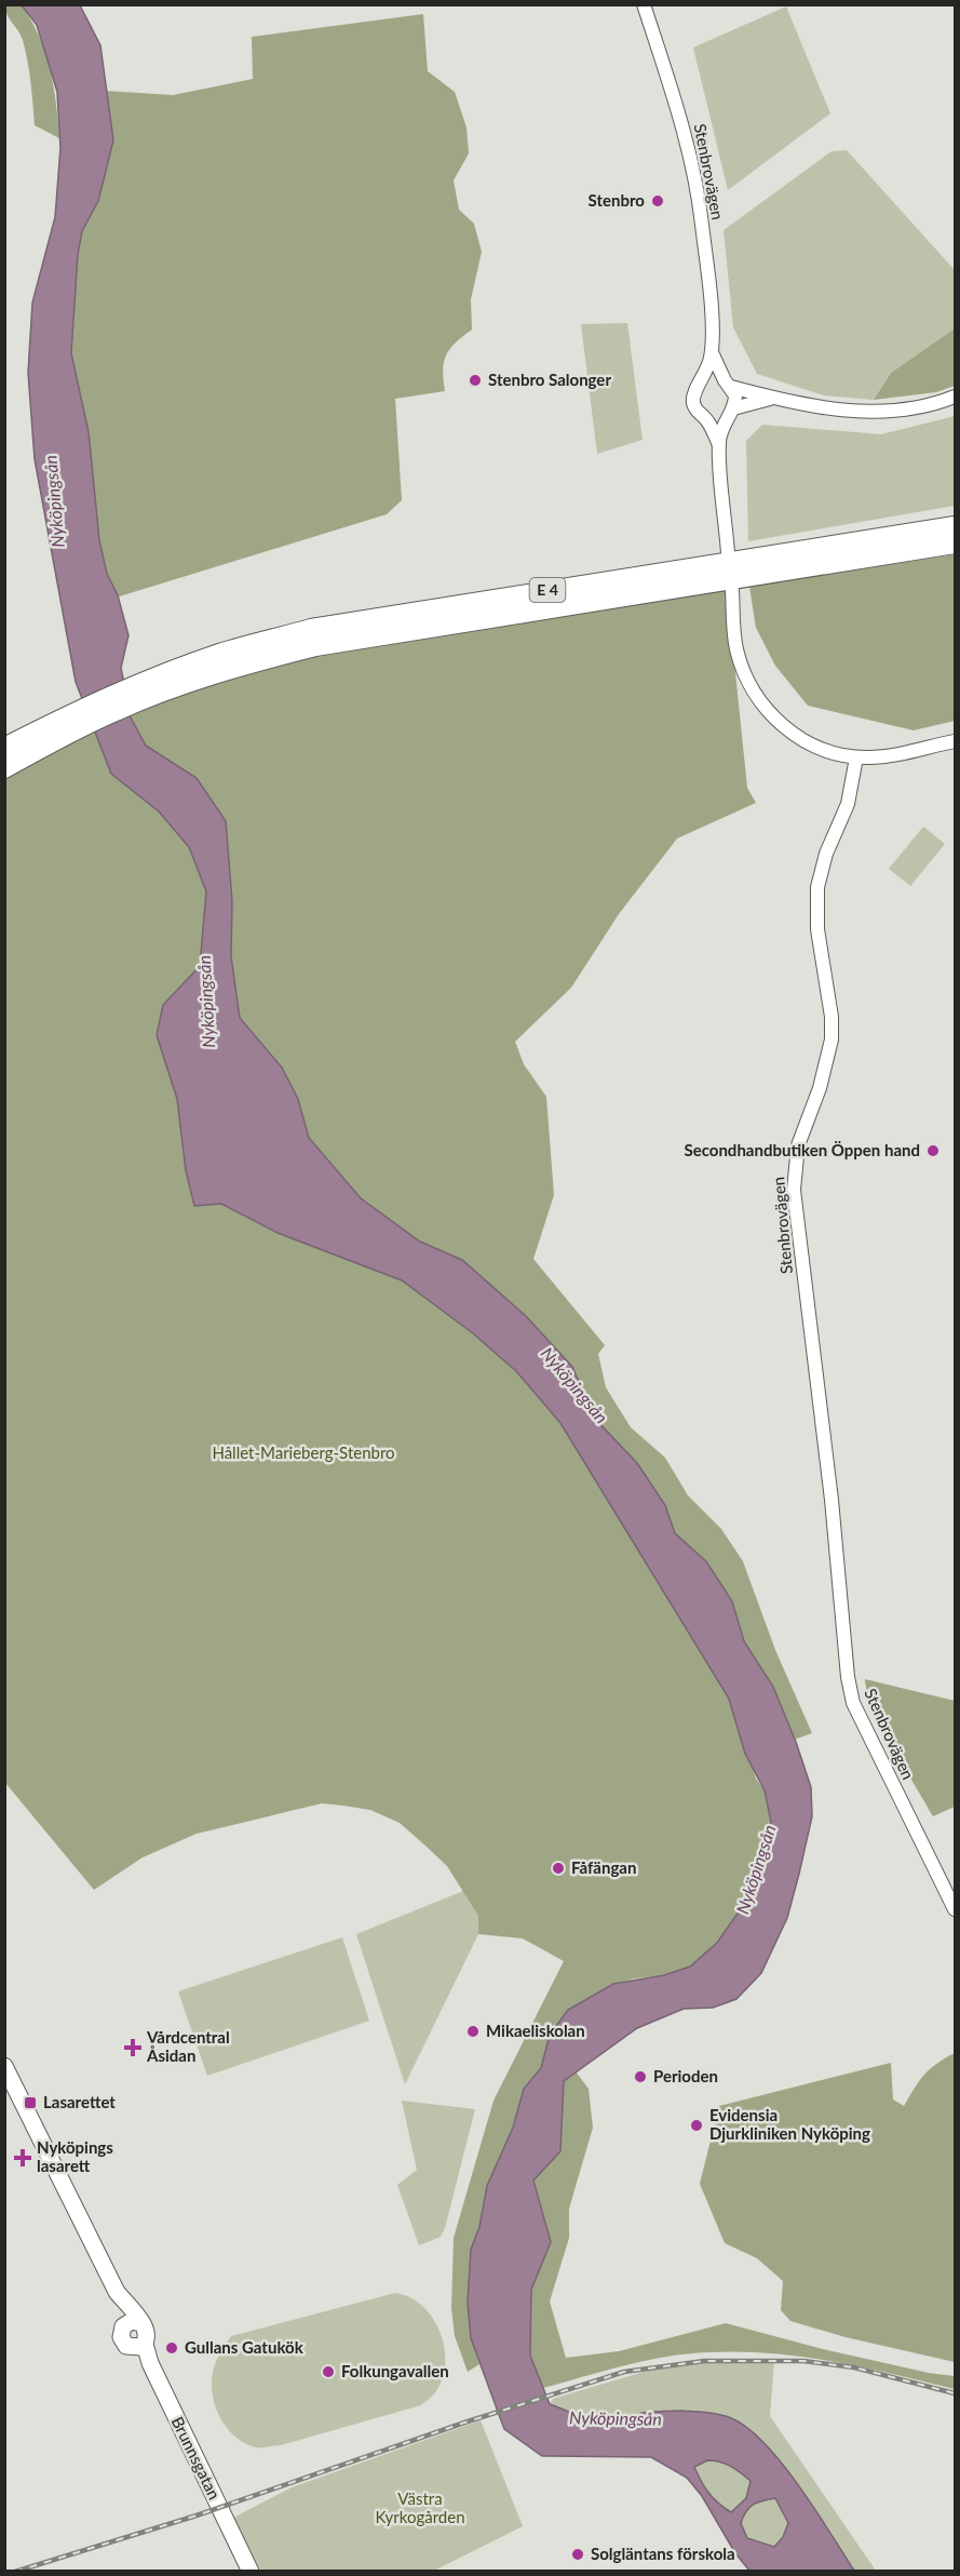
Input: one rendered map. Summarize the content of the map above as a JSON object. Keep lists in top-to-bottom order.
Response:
{
  "streets": {
    "highway": ["E 4"],
    "main road": ["Brunnsgatan"],
    "street": ["Stenbrovägen"]
  },
  "water": ["Nyköpingsån"],
  "parks": ["Hållet-Marieberg-Stenbro", "Västra Kyrkogården"],
  "places": {
    "other": [
      "Stenbro",
      "Stenbro Salonger",
      "Secondhandbutiken Öppen hand",
      "Fåfängan",
      "Mikaeliskolan",
      "Perioden",
      "Evidensia Djurkliniken Nyköping",
      "Gullans Gatukök",
      "Folkungavallen",
      "Solgläntans förskola"
    ],
    "health": ["Vårdcentral Åsidan", "Nyköpings lasarett"],
    "transit": ["Lasarettet"]
  }
}
